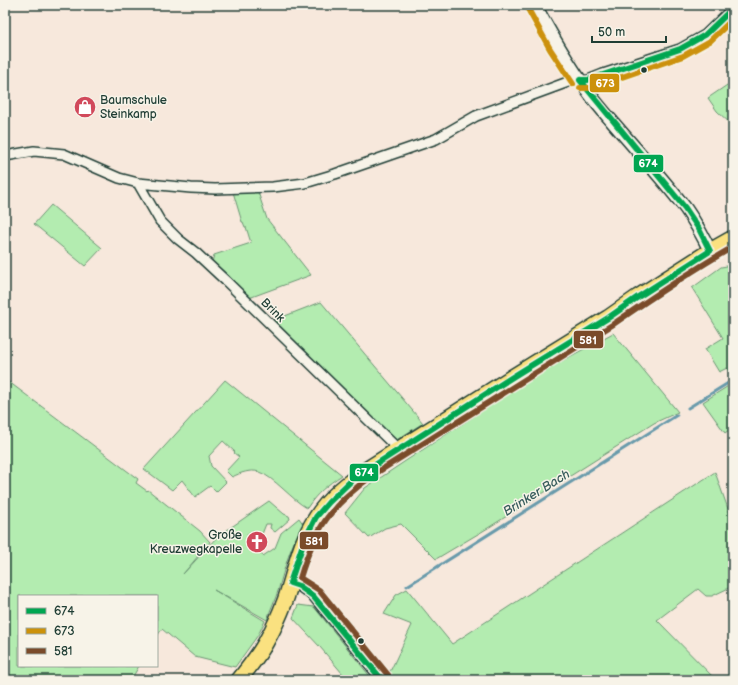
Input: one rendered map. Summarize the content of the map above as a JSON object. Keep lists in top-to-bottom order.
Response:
{
  "streets": {
    "street": ["Brink"]
  },
  "water": ["Brinker Bach"],
  "places": {
    "shop": ["Baumschule Steinkamp"],
    "church": ["Große Kreuzwegkapelle"]
  },
  "lines": ["transit line 674", "transit line 673", "transit line 581"],
  "legend": ["674", "673", "581"],
  "scale_bar": "50 m"
}
